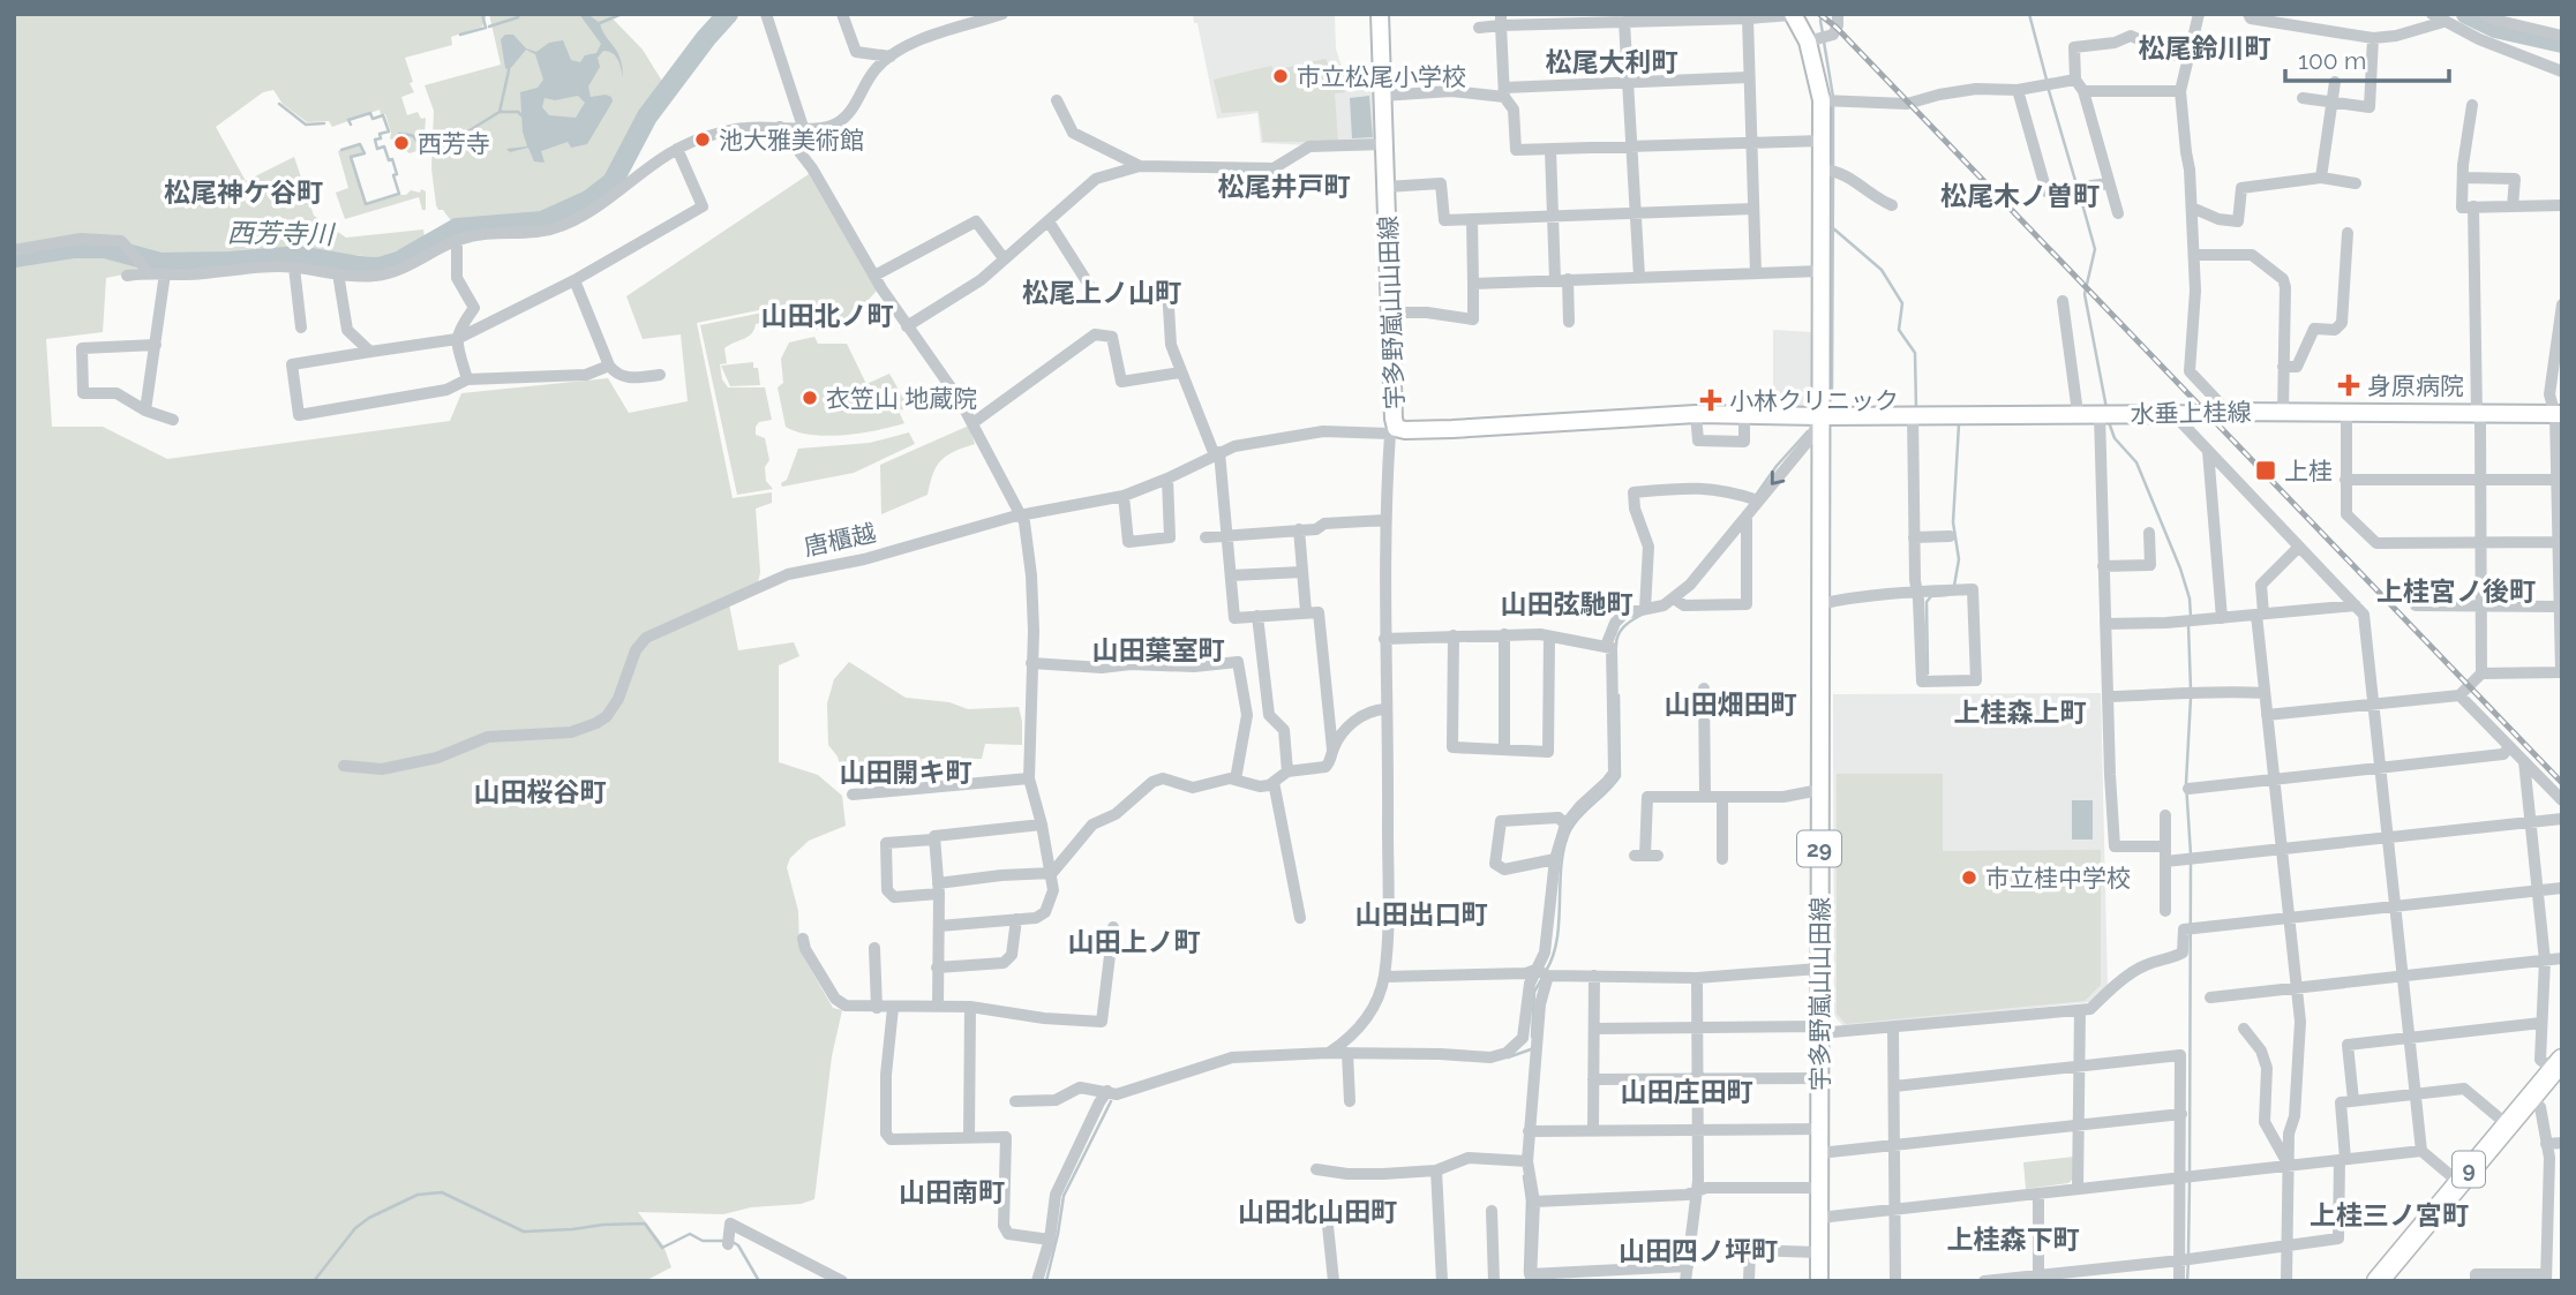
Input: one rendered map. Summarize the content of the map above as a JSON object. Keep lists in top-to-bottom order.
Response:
{
  "streets": {
    "highway": ["9"],
    "main road": ["宇多野嵐山山田線", "水垂上桂線", "29"],
    "street": ["唐櫃越"]
  },
  "crossings": [
    ["宇多野嵐山山田線", "水垂上桂線"],
    ["宇多野嵐山山田線", "唐櫃越"]
  ],
  "districts": [
    "松尾鈴川町",
    "松尾大利町",
    "松尾井戸町",
    "松尾神ケ谷町",
    "松尾木ノ曽町",
    "松尾上ノ山町",
    "山田北ノ町",
    "上桂宮ノ後町",
    "山田弦馳町",
    "山田葉室町",
    "山田畑田町",
    "上桂森上町",
    "山田開キ町",
    "山田桜谷町",
    "山田出口町",
    "山田上ノ町",
    "山田庄田町",
    "山田南町",
    "山田北山田町",
    "上桂三ノ宮町",
    "上桂森下町",
    "山田四ノ坪町"
  ],
  "water": ["西芳寺川"],
  "places": {
    "other": [
      "市立松尾小学校",
      "池大雅美術館",
      "西芳寺",
      "衣笠山 地蔵院",
      "市立桂中学校"
    ],
    "health": ["身原病院", "小林クリニック"],
    "transit": ["上桂"]
  },
  "scale_bar": "100 m"
}
